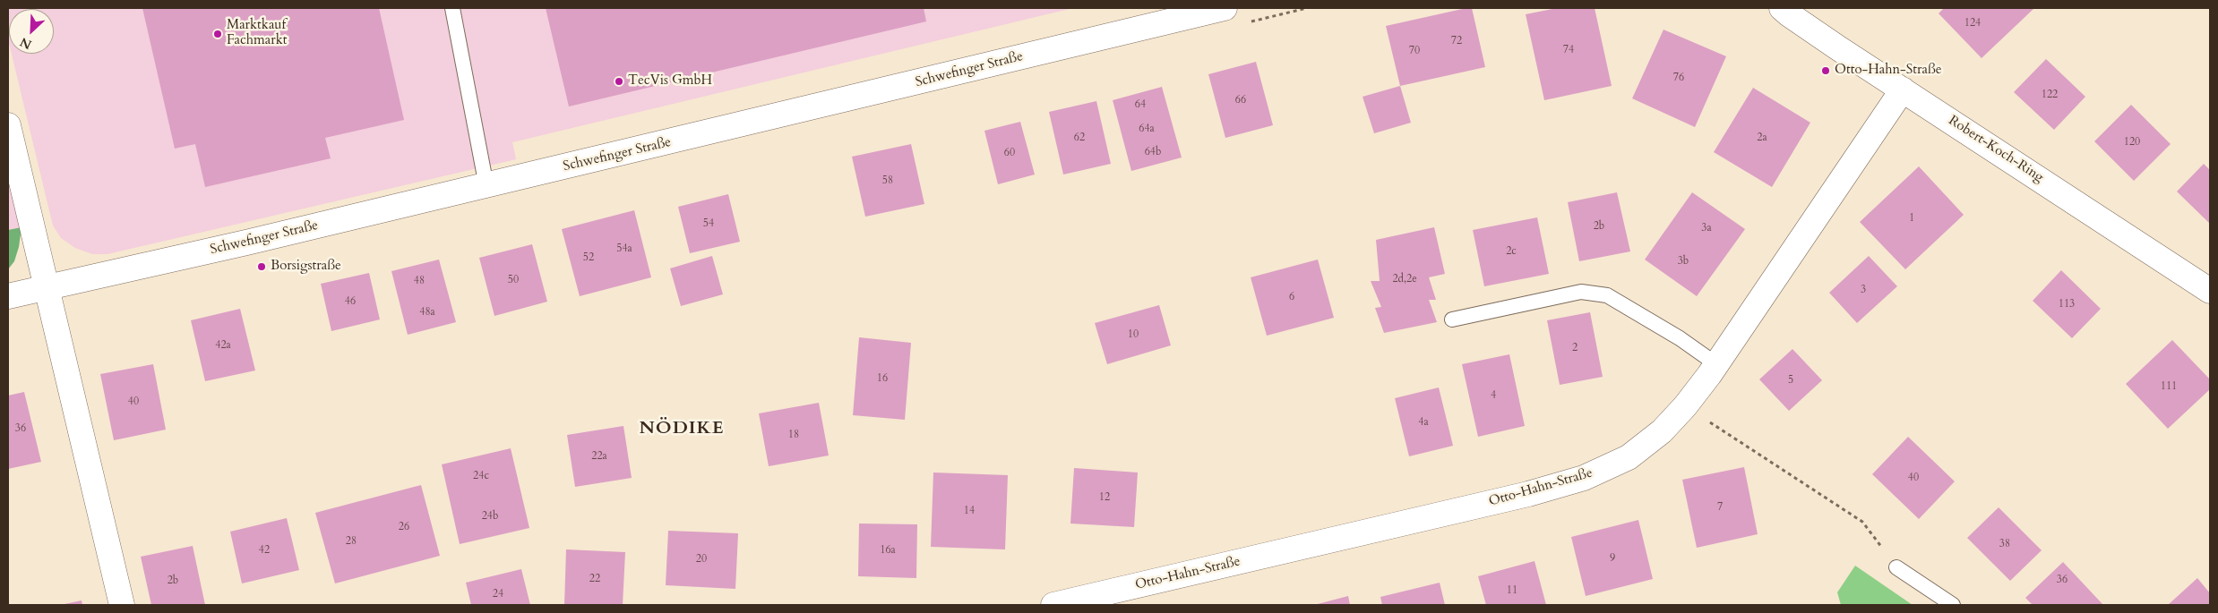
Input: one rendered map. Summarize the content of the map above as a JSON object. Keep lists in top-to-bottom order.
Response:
{
  "streets": {
    "street": ["Schwefinger Straße", "Robert-Koch-Ring", "Otto-Hahn-Straße"]
  },
  "crossings": [
    ["Robert-Koch-Ring", "Otto-Hahn-Straße"]
  ],
  "districts": ["NÖDIKE"],
  "places": [
    "Marktkauf Fachmarkt",
    "Otto-Hahn-Straße",
    "TecVis GmbH",
    "Borsigstraße"
  ],
  "house_numbers": [
    "124",
    "72",
    "74",
    "70",
    "76",
    "122",
    "66",
    "64",
    "64a",
    "62",
    "2a",
    "120",
    "64b",
    "60",
    "58",
    "1",
    "54",
    "2b",
    "3a",
    "54a",
    "2c",
    "52",
    "3b",
    "2d,2e",
    "50",
    "48",
    "3",
    "6",
    "46",
    "113",
    "48a",
    "10",
    "42a",
    "2",
    "16",
    "5",
    "111",
    "4",
    "40",
    "4a",
    "36",
    "18",
    "22a",
    "24c",
    "40",
    "12",
    "7",
    "14",
    "24b",
    "26",
    "28",
    "38",
    "42",
    "16a",
    "9",
    "20",
    "22",
    "36",
    "2b",
    "11",
    "24"
  ],
  "north": "bottom left"
}
